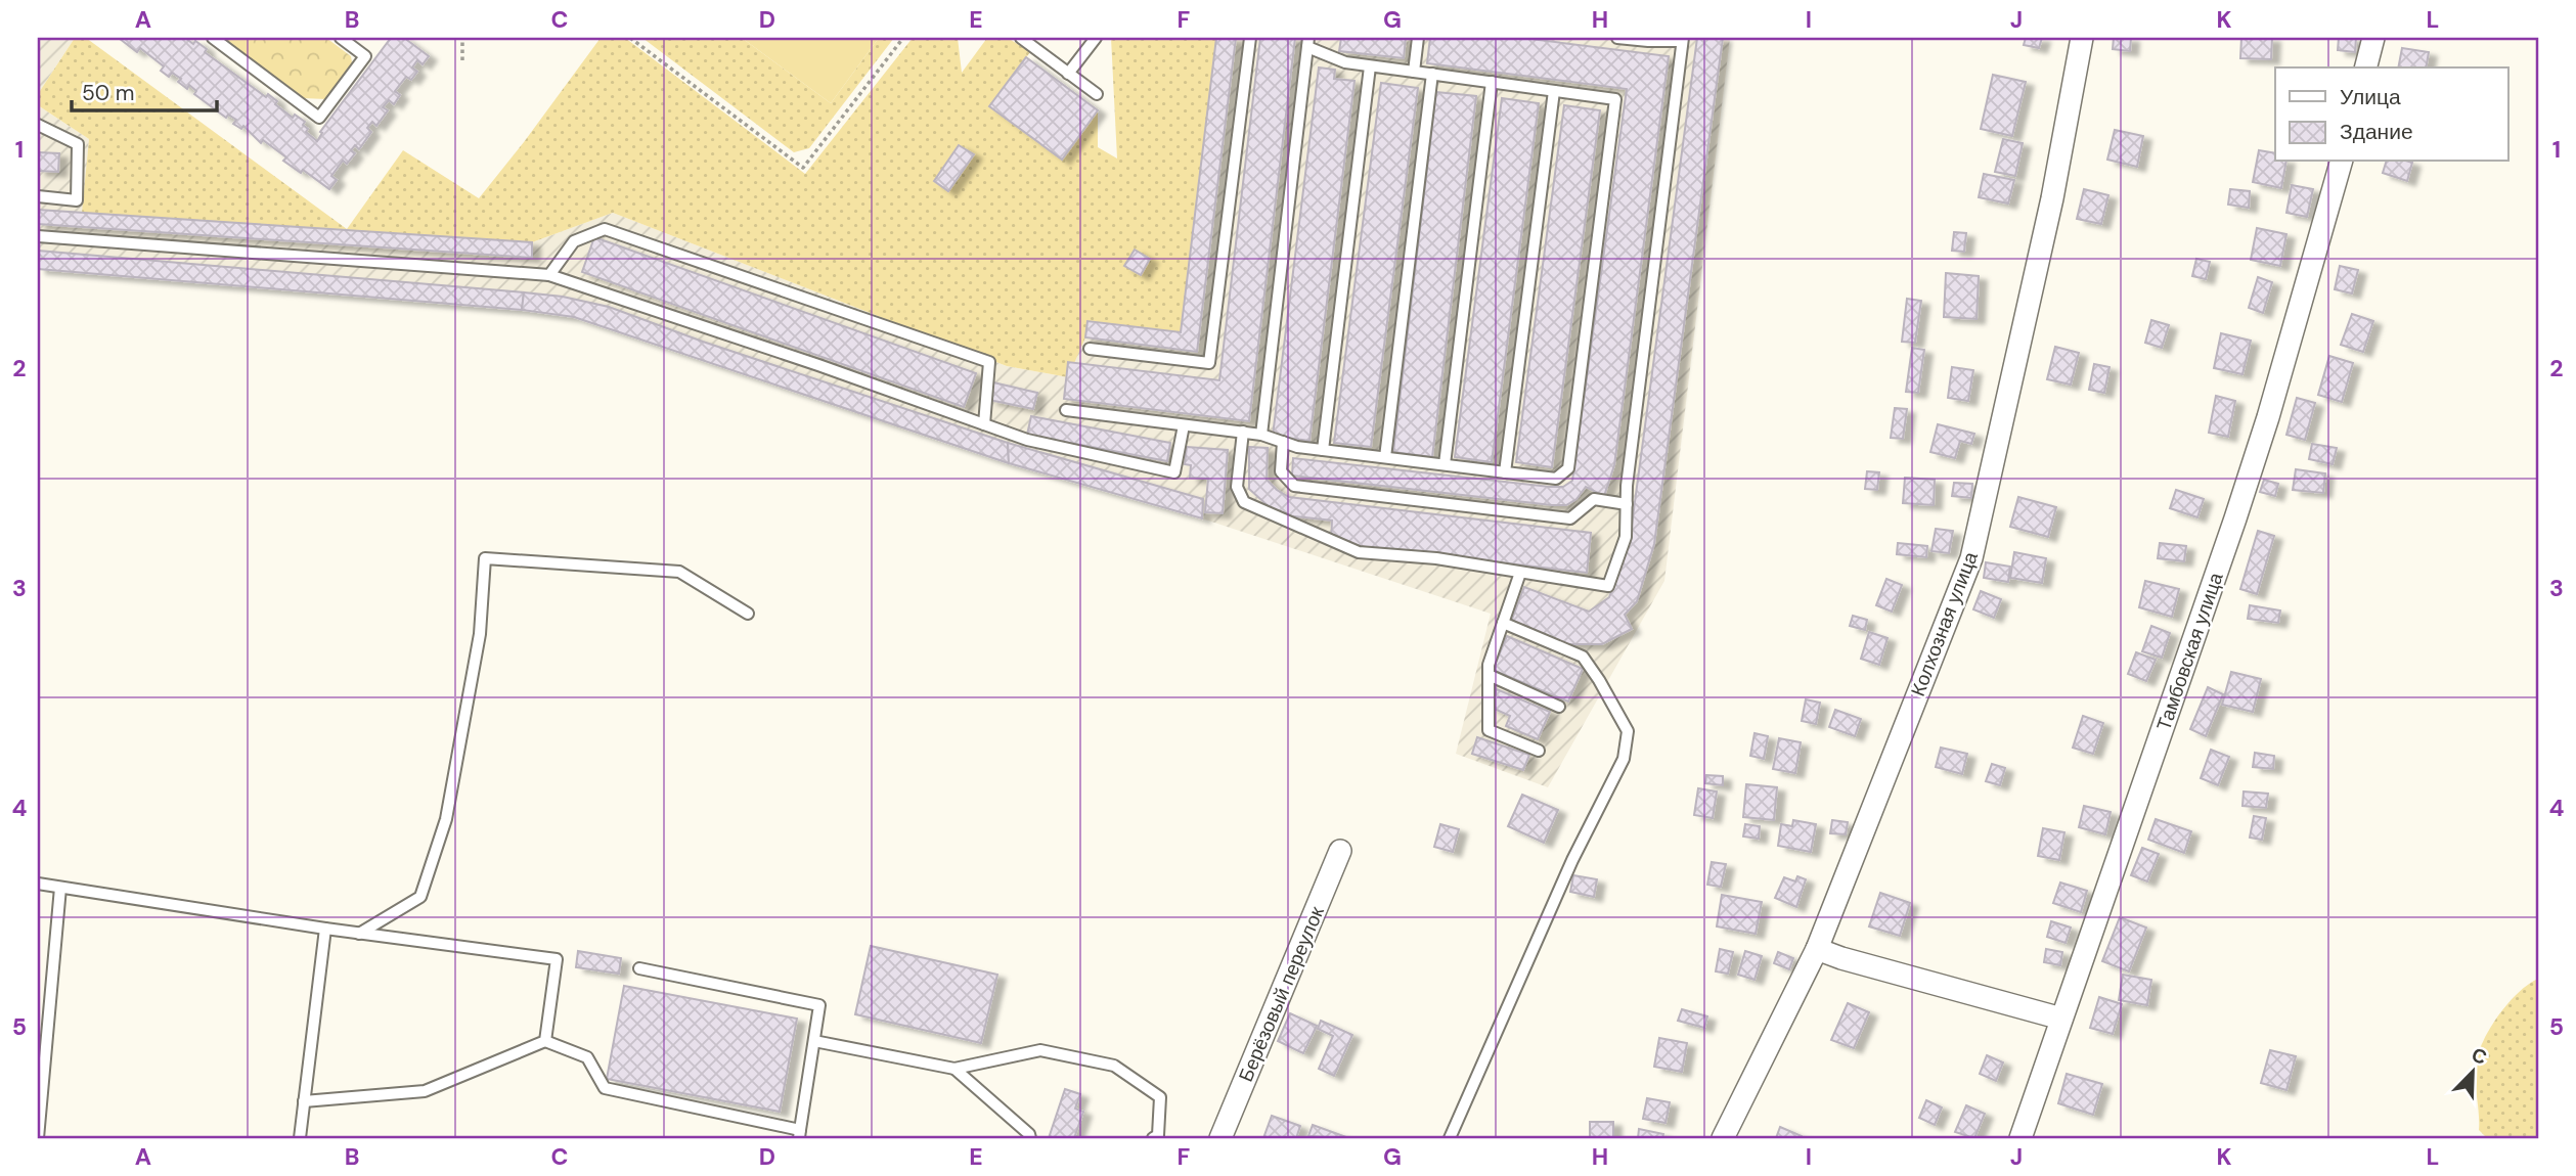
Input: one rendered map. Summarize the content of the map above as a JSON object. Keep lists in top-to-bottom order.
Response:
{
  "streets": {
    "street": ["Колхозная улица", "Тамбовская улица", "Берёзовый переулок"]
  },
  "legend": ["Улица", "Здание"],
  "scale_bar": "50 m",
  "north": "top right",
  "grid": {
    "columns": [
      "A",
      "B",
      "C",
      "D",
      "E",
      "F",
      "G",
      "H",
      "I",
      "J",
      "K",
      "L"
    ],
    "rows": [
      "1",
      "2",
      "3",
      "4",
      "5"
    ]
  }
}
